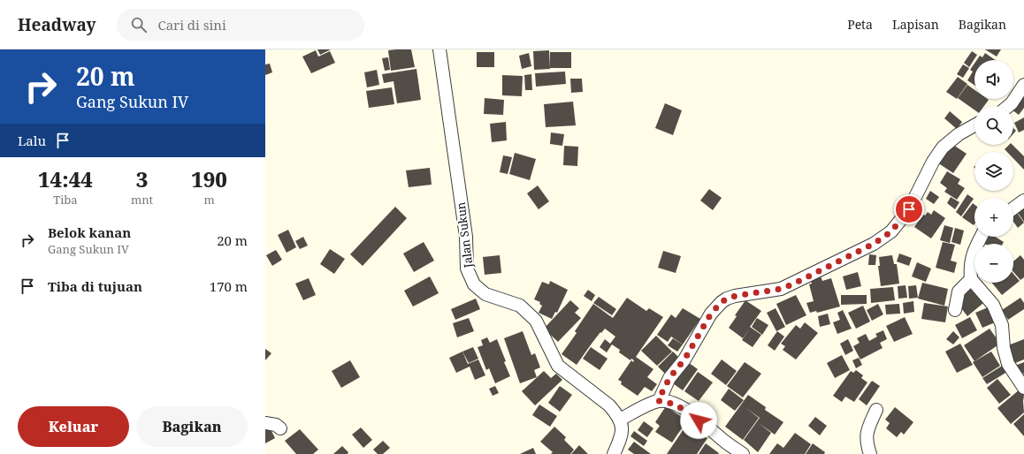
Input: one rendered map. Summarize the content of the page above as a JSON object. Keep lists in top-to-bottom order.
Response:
{
  "streets": {
    "street": ["Jalan Sukun"]
  },
  "page": {
    "header": "Headway",
    "search": "Cari di sini",
    "nav": ["Peta", "Lapisan", "Bagikan"],
    "turn": ["20 m", "Gang Sukun IV"],
    "map_buttons": ["+", "−"],
    "then": "Lalu",
    "eta": [
      "14:44",
      "Tiba",
      "3",
      "mnt",
      "190",
      "m"
    ],
    "list": [
      {
        "name": "Belok kanan",
        "note": "Gang Sukun IV",
        "value": "20 m"
      },
      {
        "name": "Tiba di tujuan",
        "value": "170 m"
      }
    ],
    "buttons": ["Keluar", "Bagikan"]
  }
}
